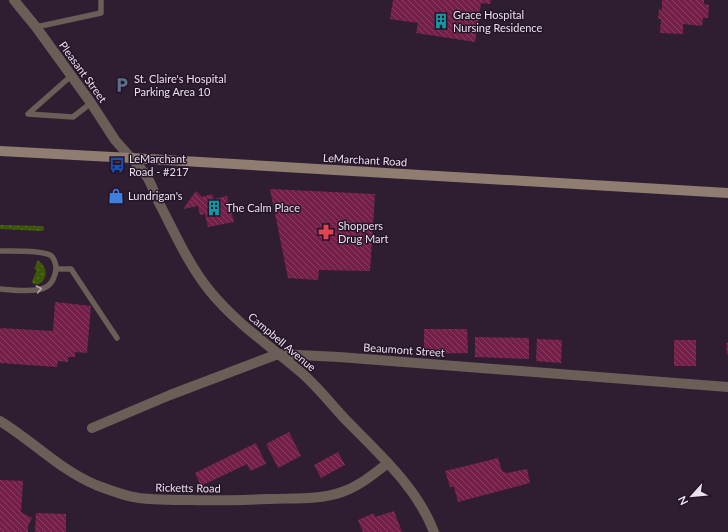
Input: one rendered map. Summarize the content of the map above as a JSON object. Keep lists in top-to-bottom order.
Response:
{
  "streets": {
    "main road": ["LeMarchant Road"],
    "street": [
      "Pleasant Street",
      "Campbell Avenue",
      "Beaumont Street",
      "Ricketts Road"
    ]
  },
  "crossings": [
    ["Pleasant Street", "LeMarchant Road"],
    ["Pleasant Street", "Campbell Avenue"],
    ["LeMarchant Road", "Campbell Avenue"],
    ["Campbell Avenue", "Beaumont Street"],
    ["Campbell Avenue", "Ricketts Road"]
  ],
  "places": {
    "building": ["Grace Hospital Nursing Residence", "The Calm Place"],
    "parking": ["St. Claire's Hospital Parking Area 10"],
    "bus stop": ["LeMarchant Road - #217"],
    "shop": ["Lundrigan's"],
    "pharmacy": ["Shoppers Drug Mart"]
  },
  "north": "bottom left"
}
